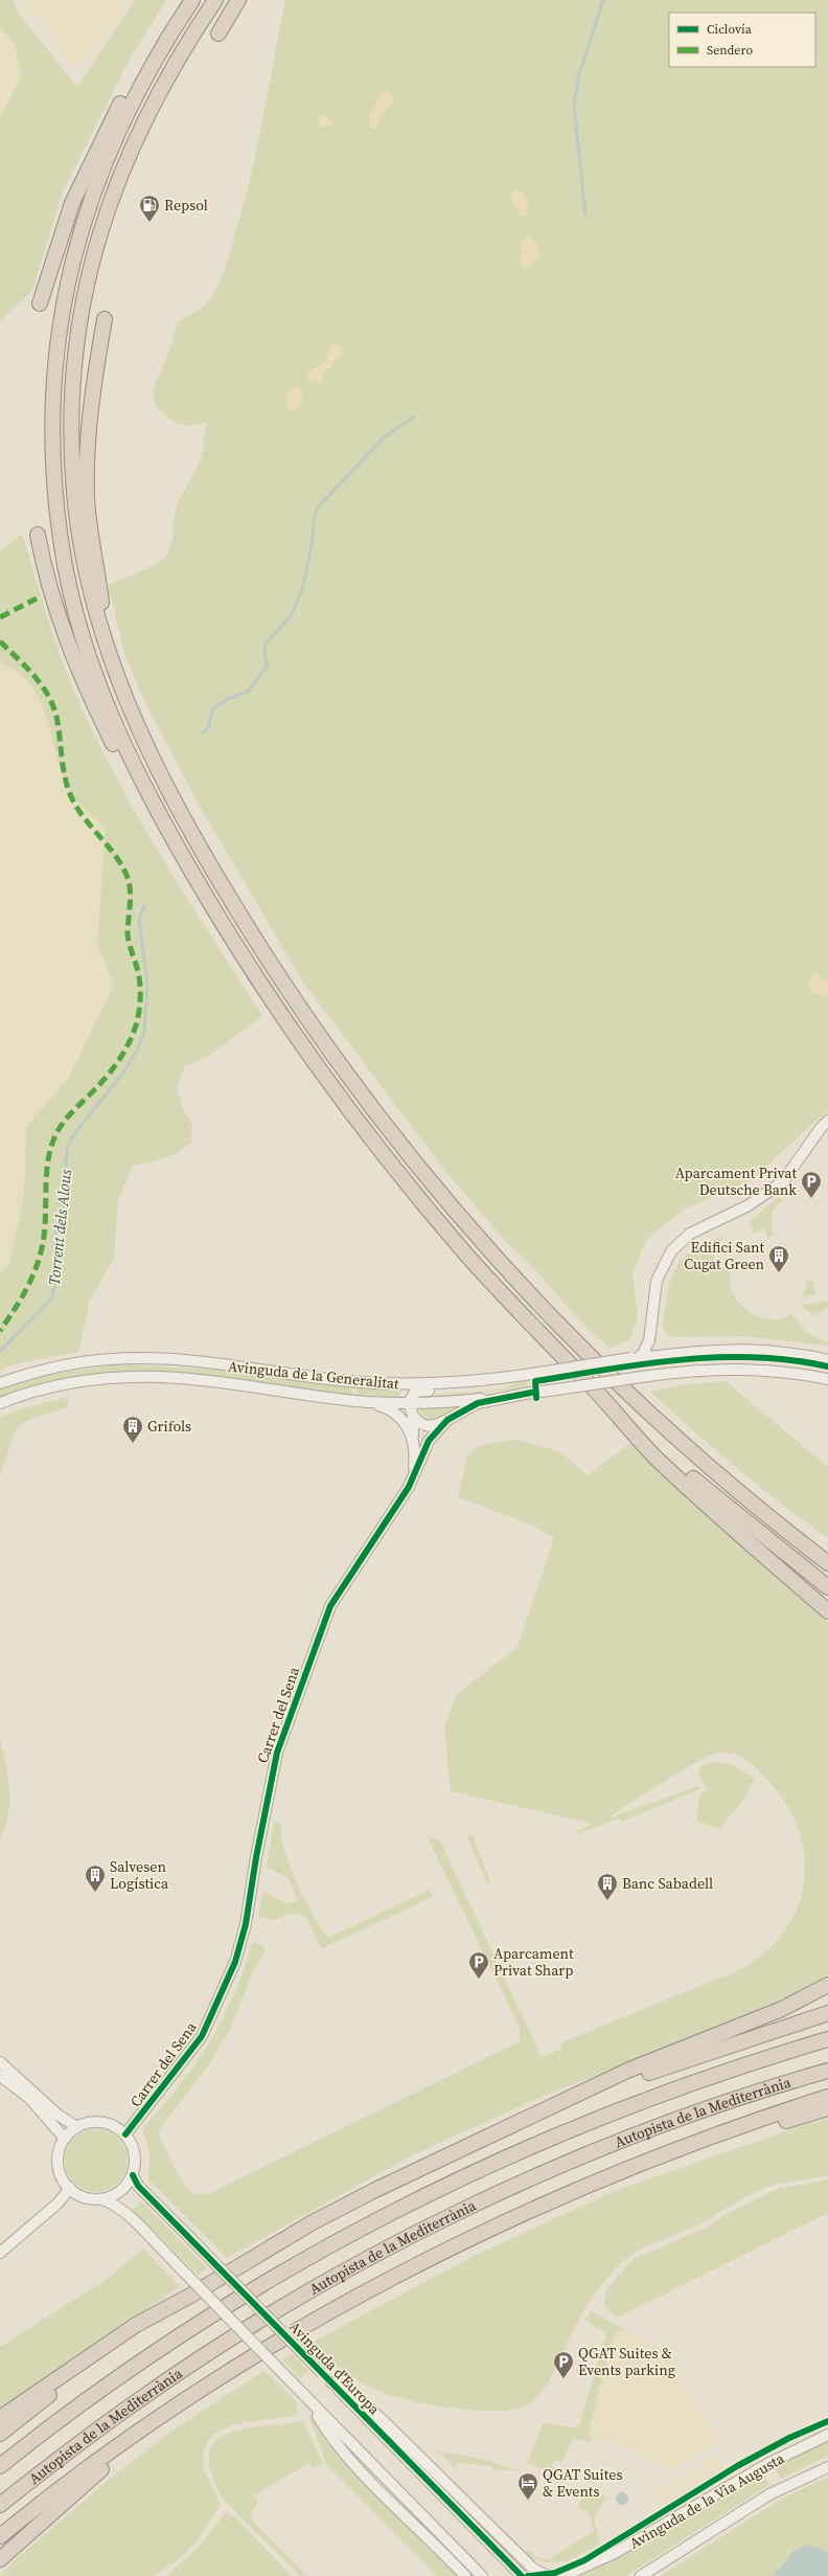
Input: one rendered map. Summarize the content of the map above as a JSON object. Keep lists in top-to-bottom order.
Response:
{
  "streets": {
    "highway": ["Autopista de la Mediterrània"],
    "street": [
      "Avinguda de la Generalitat",
      "Carrer del Sena",
      "Avinguda d'Europa",
      "Avinguda de la Via Augusta"
    ]
  },
  "crossings": [
    ["Avinguda de la Generalitat", "Carrer del Sena"],
    ["Carrer del Sena", "Avinguda d'Europa"]
  ],
  "water": ["Torrent dels Alous"],
  "places": {
    "fuel station": ["Repsol"],
    "parking": ["Aparcament Privat Deutsche Bank", "Aparcament Privat Sharp", "QGAT Suites & Events parking"],
    "building": [
      "Edifici Sant Cugat Green",
      "Grifols",
      "Salvesen Logística",
      "Banc Sabadell"
    ],
    "hotel": ["QGAT Suites & Events"]
  },
  "legend": ["Ciclovía", "Sendero"]
}
